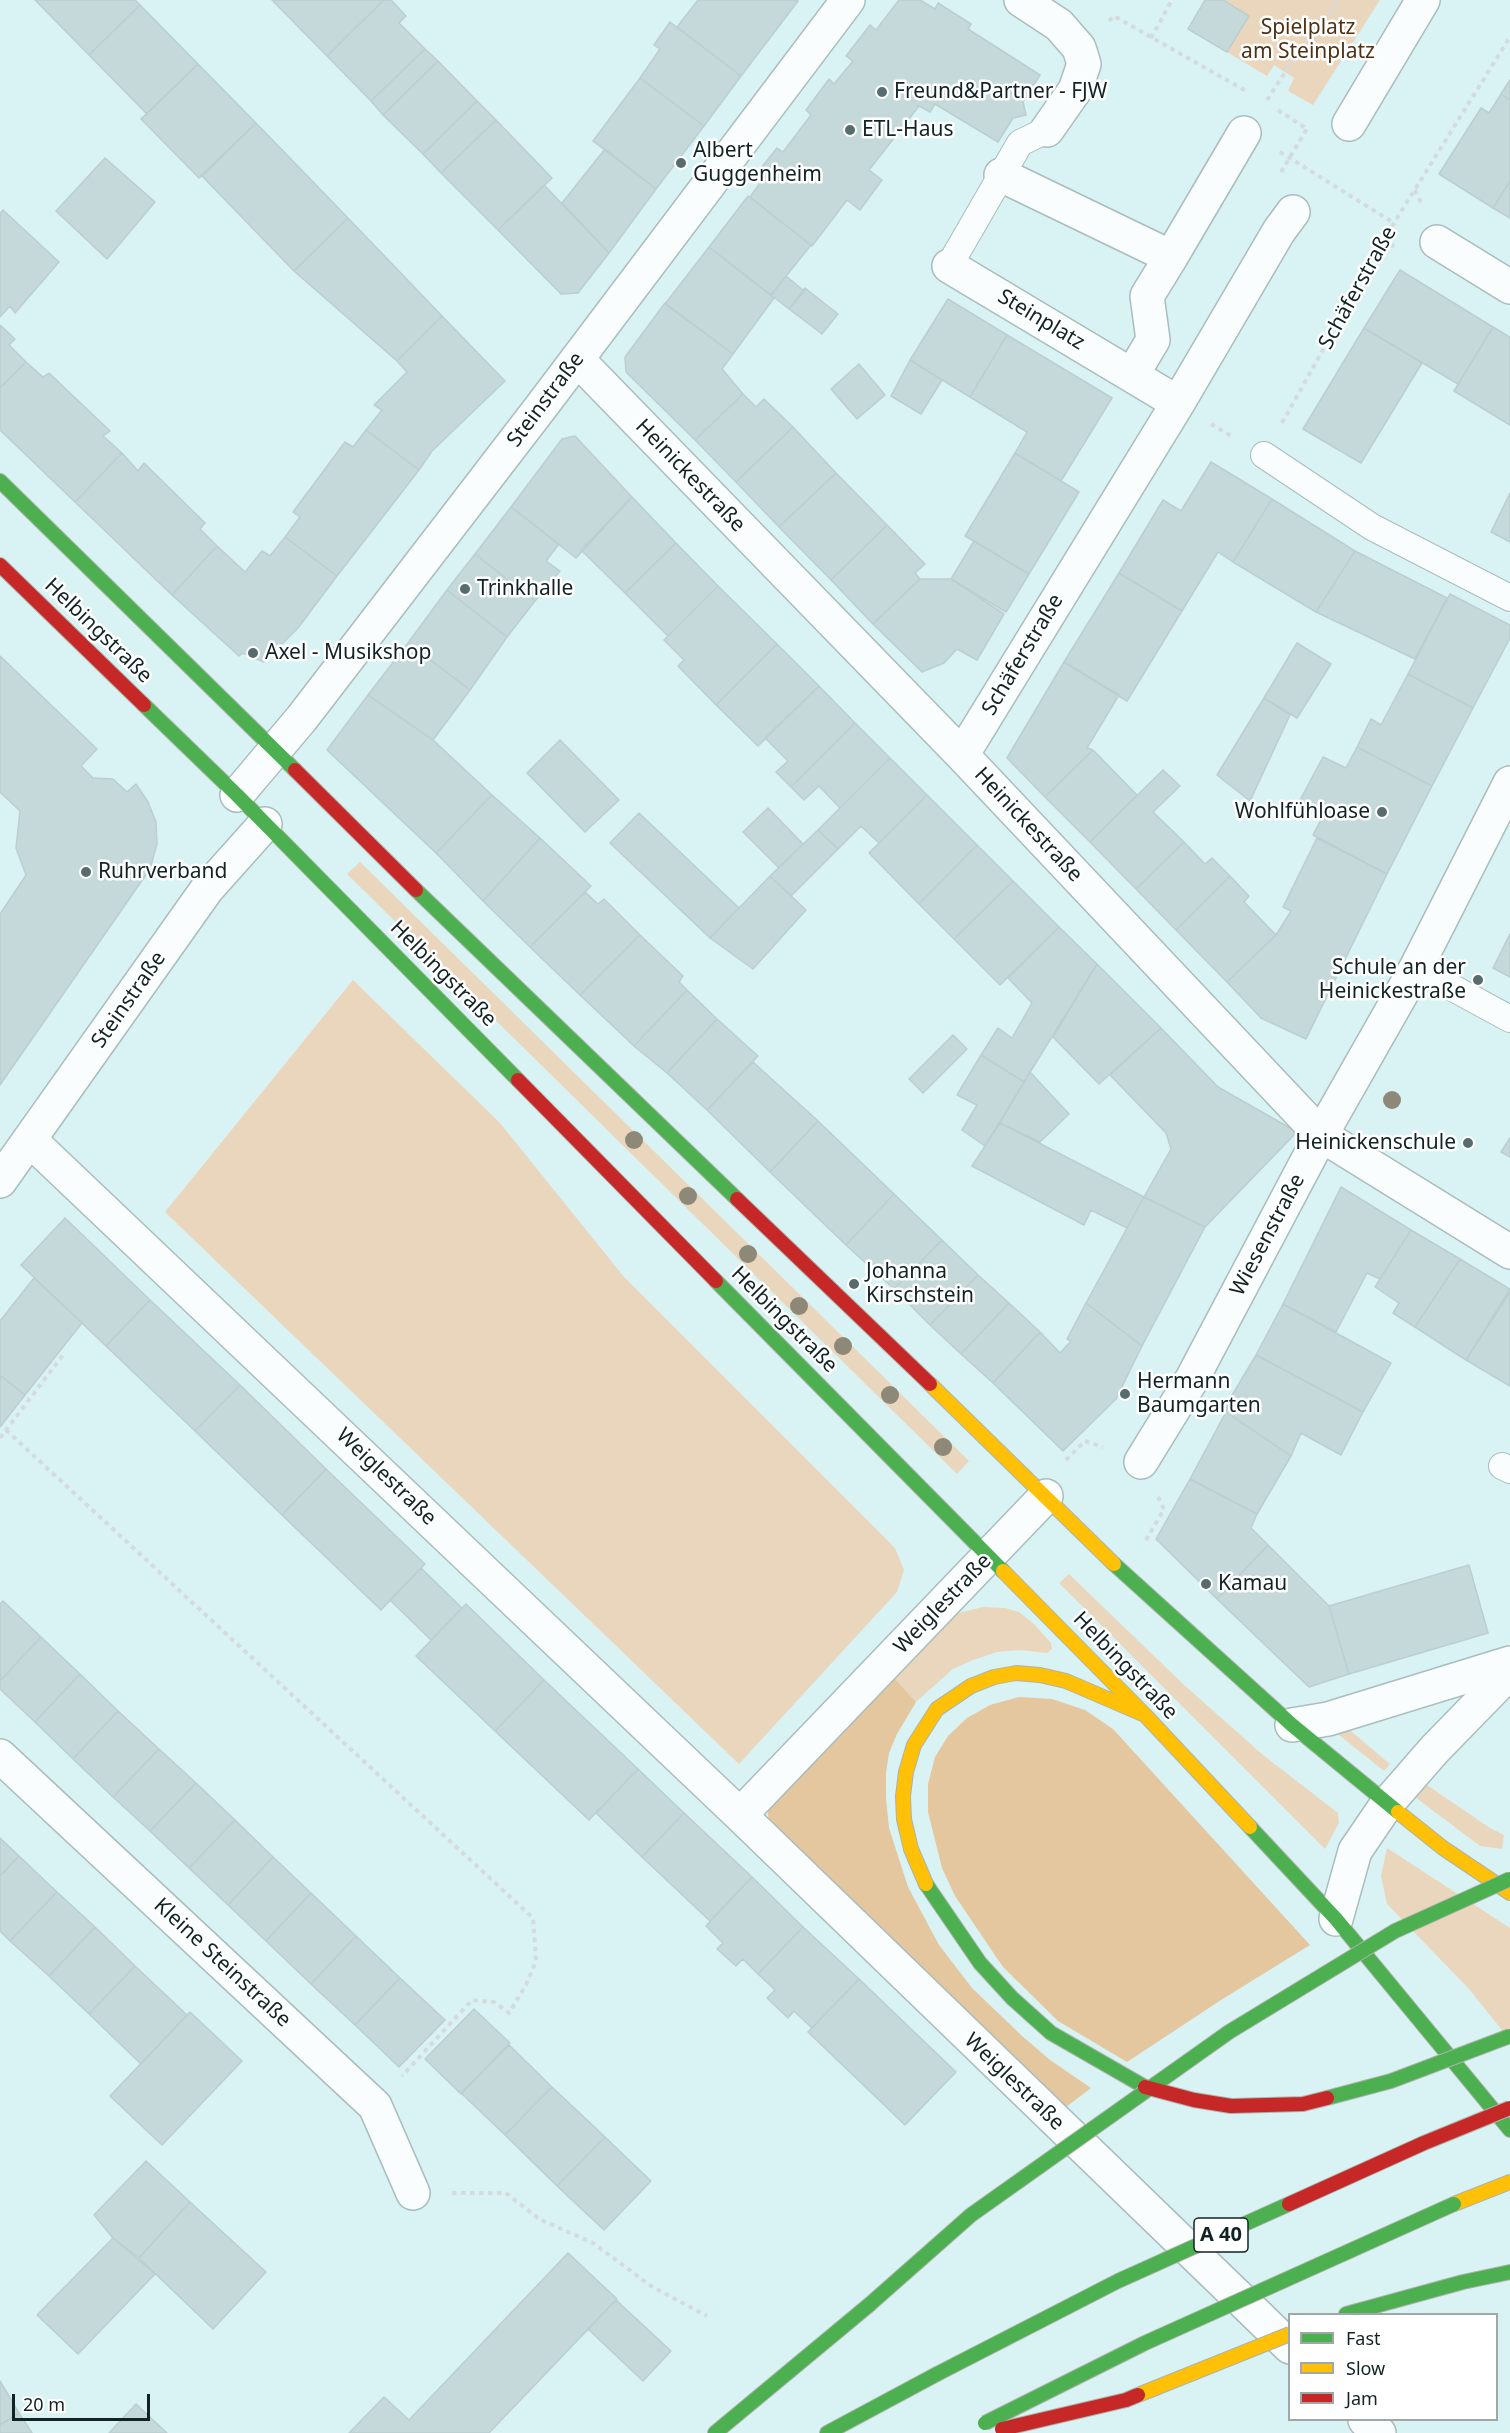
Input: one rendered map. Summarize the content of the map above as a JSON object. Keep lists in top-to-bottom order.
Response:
{
  "streets": {
    "main road": ["Helbingstraße", "A 40"],
    "street": [
      "Schäferstraße",
      "Steinplatz",
      "Steinstraße",
      "Heinickestraße",
      "Wiesenstraße",
      "Weiglestraße",
      "Kleine Steinstraße"
    ]
  },
  "crossings": [
    ["Schäferstraße", "Steinplatz"],
    ["Schäferstraße", "Heinickestraße"],
    ["Steinstraße", "Heinickestraße"],
    ["Steinstraße", "Helbingstraße"],
    ["Steinstraße", "Weiglestraße"],
    ["Heinickestraße", "Wiesenstraße"],
    ["Helbingstraße", "Weiglestraße"]
  ],
  "parks": ["Spielplatz am Steinplatz"],
  "places": [
    "Freund&Partner - FJW",
    "ETL-Haus",
    "Albert Guggenheim",
    "Trinkhalle",
    "Axel - Musikshop",
    "Wohlfühloase",
    "Ruhrverband",
    "Schule an der Heinickestraße",
    "Heinickenschule",
    "Johanna Kirschstein",
    "Hermann Baumgarten",
    "Kamau"
  ],
  "legend": ["Fast", "Slow", "Jam"],
  "scale_bar": "20 m"
}
